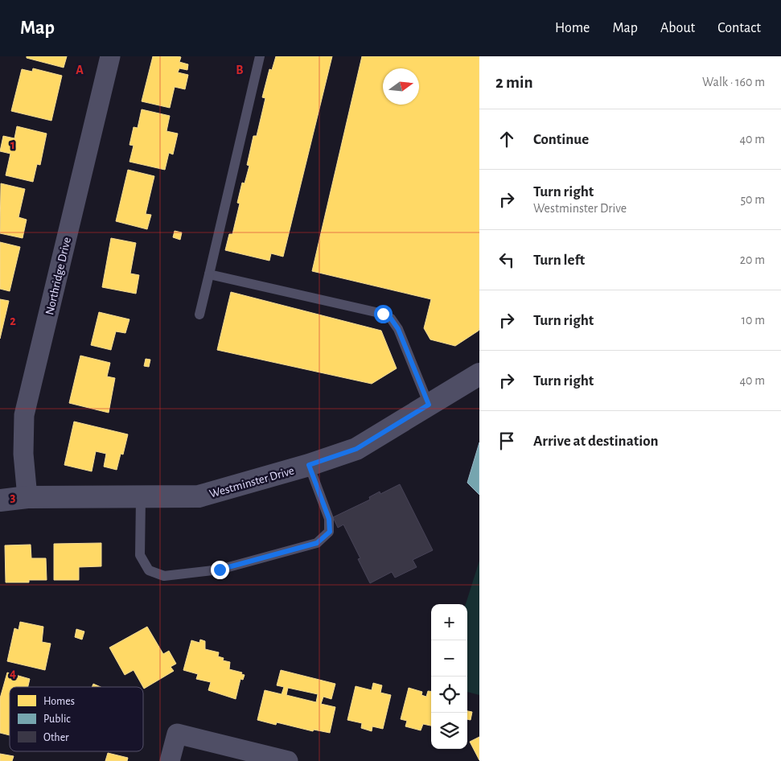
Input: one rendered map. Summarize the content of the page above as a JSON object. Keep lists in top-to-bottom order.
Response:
{
  "streets": {
    "street": ["Northridge Drive", "Westminster Drive"]
  },
  "crossings": [
    ["Northridge Drive", "Westminster Drive"]
  ],
  "legend": ["Homes", "Public", "Other"],
  "north": "right",
  "page": {
    "header": "Map",
    "nav": [
      "Home",
      "Map",
      "About",
      "Contact"
    ],
    "heading": ["2 min", "Walk · 160 m"],
    "list": [
      ["Continue", "40 m"],
      ["Turn right", "Westminster Drive", "50 m"],
      ["Turn left", "20 m"],
      ["Turn right", "10 m"],
      ["Turn right", "40 m"],
      "Arrive at destination"
    ],
    "map_buttons": ["+", "−"]
  },
  "grid": {
    "columns": ["A", "B"],
    "rows": [
      "1",
      "2",
      "3",
      "4"
    ]
  }
}
